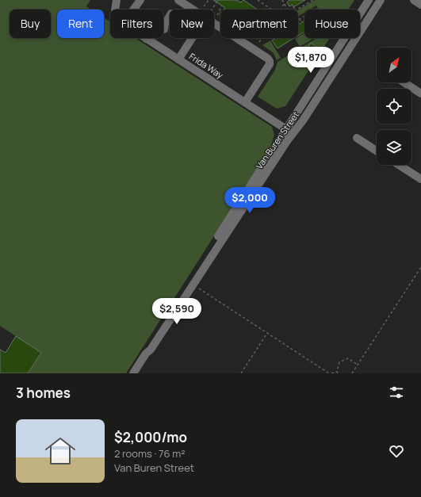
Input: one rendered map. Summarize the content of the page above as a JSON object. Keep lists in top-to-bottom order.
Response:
{
  "streets": {
    "street": ["Frida Way", "Van Buren Street"]
  },
  "crossings": [
    ["Frida Way", "Van Buren Street"]
  ],
  "north": "top right",
  "page": {
    "chip": [
      "Buy",
      "Rent",
      "Filters",
      "New",
      "Apartment",
      "House"
    ],
    "price": ["$1,870", "$2,000", "$2,590"],
    "heading": "3 homes",
    "list": [
      {
        "name": "$2,000/mo",
        "note": "2 rooms · 76 m² · Van Buren Street"
      }
    ]
  }
}
